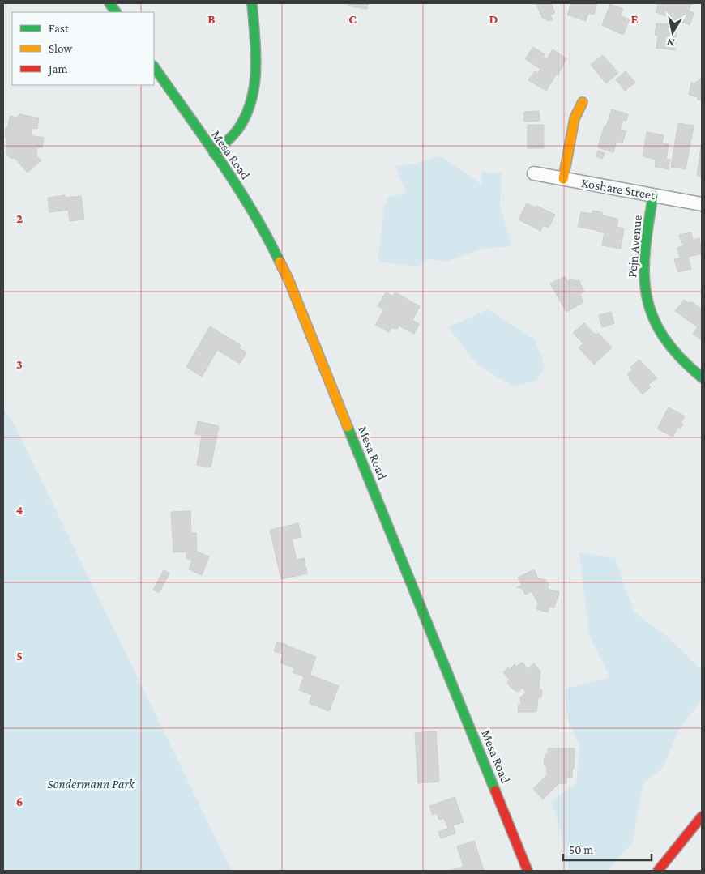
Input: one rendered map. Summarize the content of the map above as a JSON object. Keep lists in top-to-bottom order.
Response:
{
  "streets": {
    "main road": ["Mesa Road", "Pejn Avenue"],
    "street": ["Koshare Street"]
  },
  "crossings": [
    ["Koshare Street", "Pejn Avenue"]
  ],
  "parks": ["Sondermann Park"],
  "legend": ["Fast", "Slow", "Jam"],
  "scale_bar": "50 m",
  "north": "bottom",
  "grid": {
    "columns": [
      "B",
      "C",
      "D",
      "E"
    ],
    "rows": [
      "2",
      "3",
      "4",
      "5",
      "6"
    ]
  }
}
